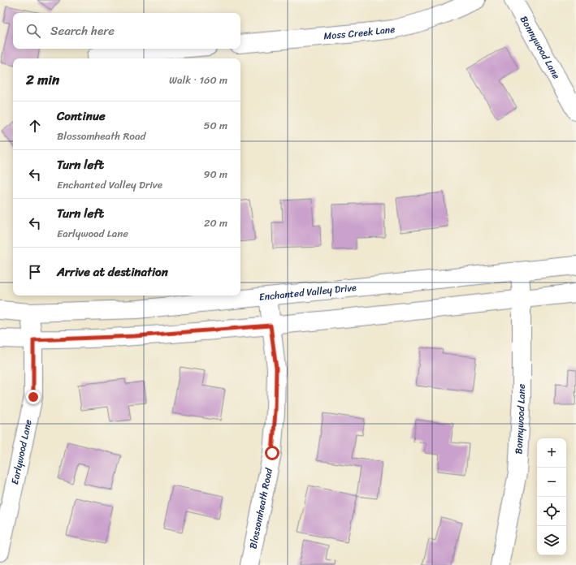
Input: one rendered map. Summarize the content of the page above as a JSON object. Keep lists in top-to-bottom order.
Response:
{
  "streets": {
    "street": [
      "Moss Creek Lane",
      "Bonnywood Lane",
      "Enchanted Valley Drive",
      "Earlywood Lane",
      "Blossomheath Road"
    ]
  },
  "crossings": [
    ["Bonnywood Lane", "Enchanted Valley Drive"],
    ["Enchanted Valley Drive", "Earlywood Lane"],
    ["Enchanted Valley Drive", "Blossomheath Road"]
  ],
  "page": {
    "search": "Search here",
    "heading": ["2 min", "Walk · 160 m"],
    "list": [
      ["Continue", "Blossomheath Road", "50 m"],
      ["Turn left", "Enchanted Valley Drive", "90 m"],
      ["Turn left", "Earlywood Lane", "20 m"],
      "Arrive at destination"
    ],
    "map_buttons": ["+", "−"]
  }
}
